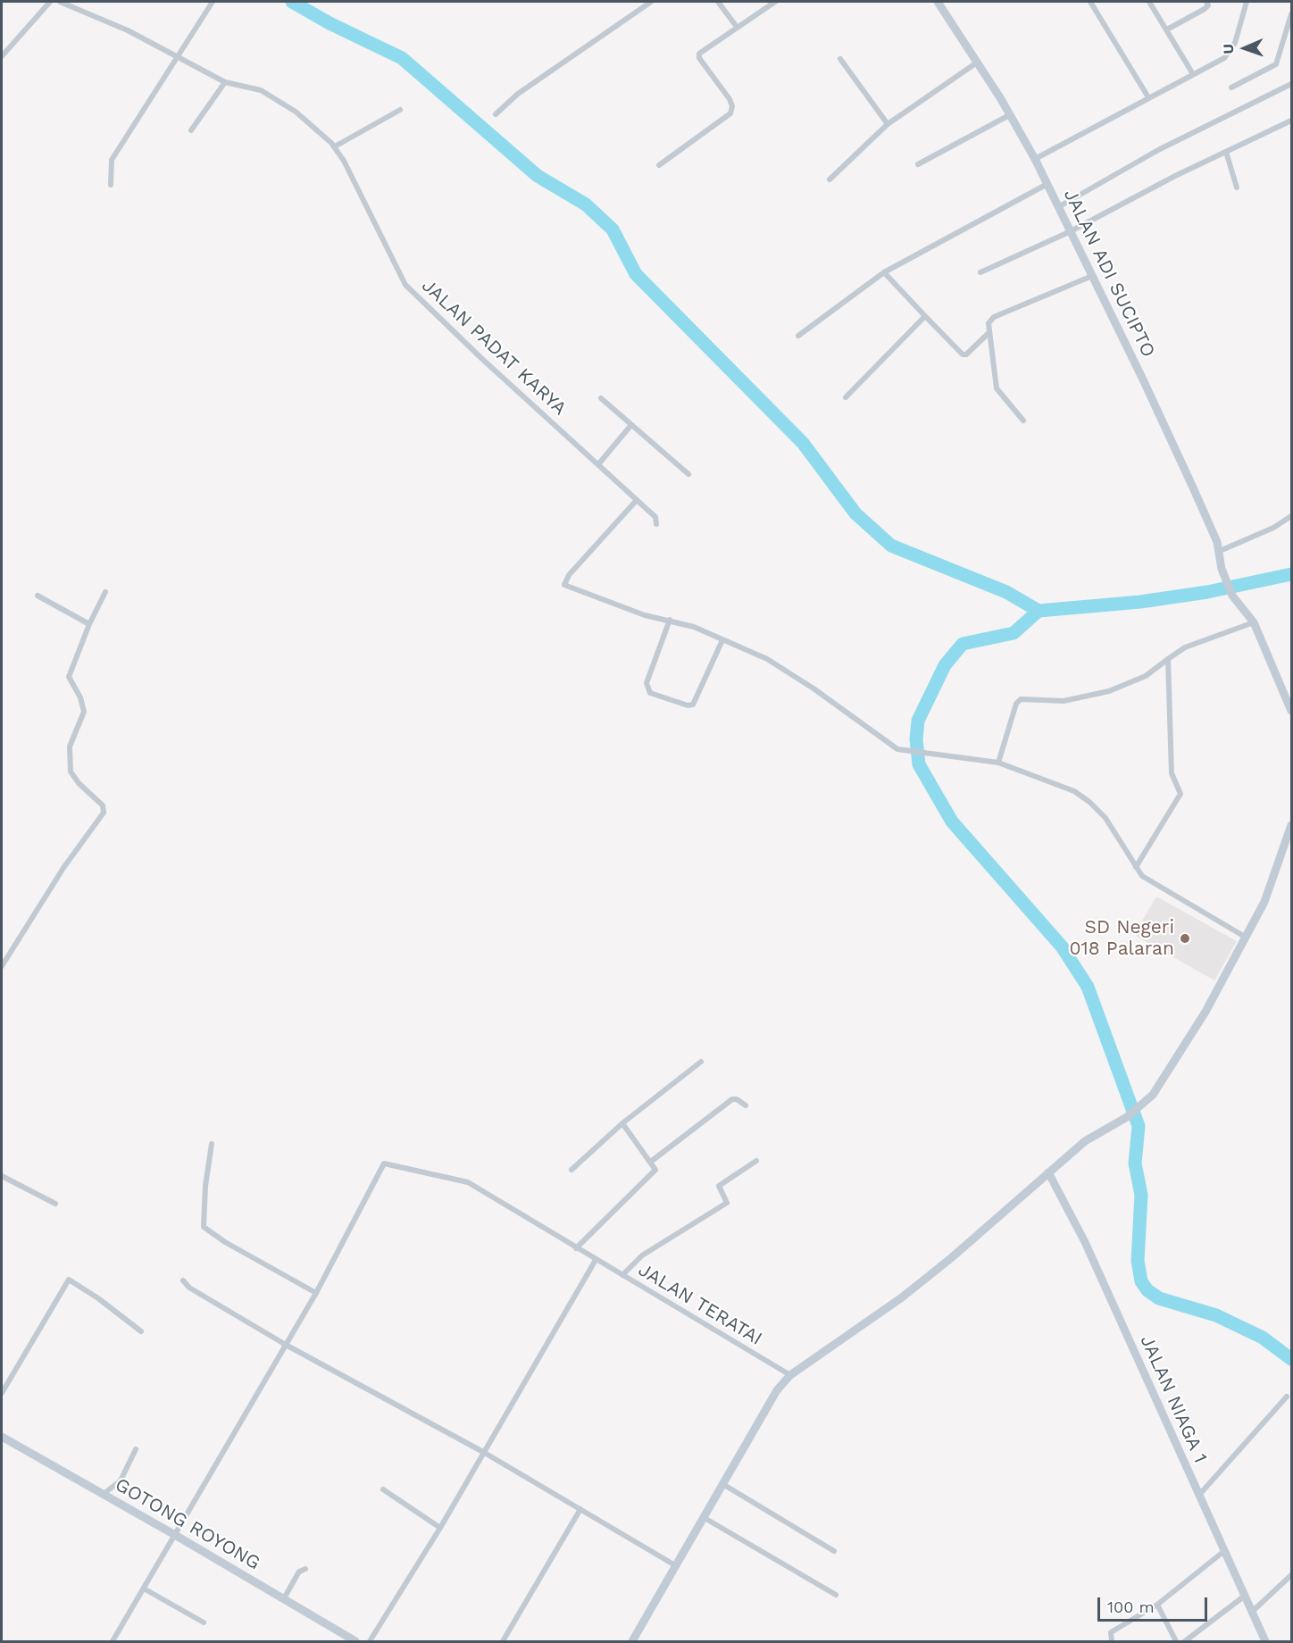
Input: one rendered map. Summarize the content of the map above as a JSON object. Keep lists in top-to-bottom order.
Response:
{
  "streets": {
    "street": [
      "JALAN ADI SUCIPTO",
      "JALAN PADAT KARYA",
      "JALAN TERATAI",
      "JALAN NIAGA 1",
      "GOTONG ROYONG"
    ]
  },
  "places": ["SD Negeri 018 Palaran"],
  "scale_bar": "100 m",
  "north": "left"
}
